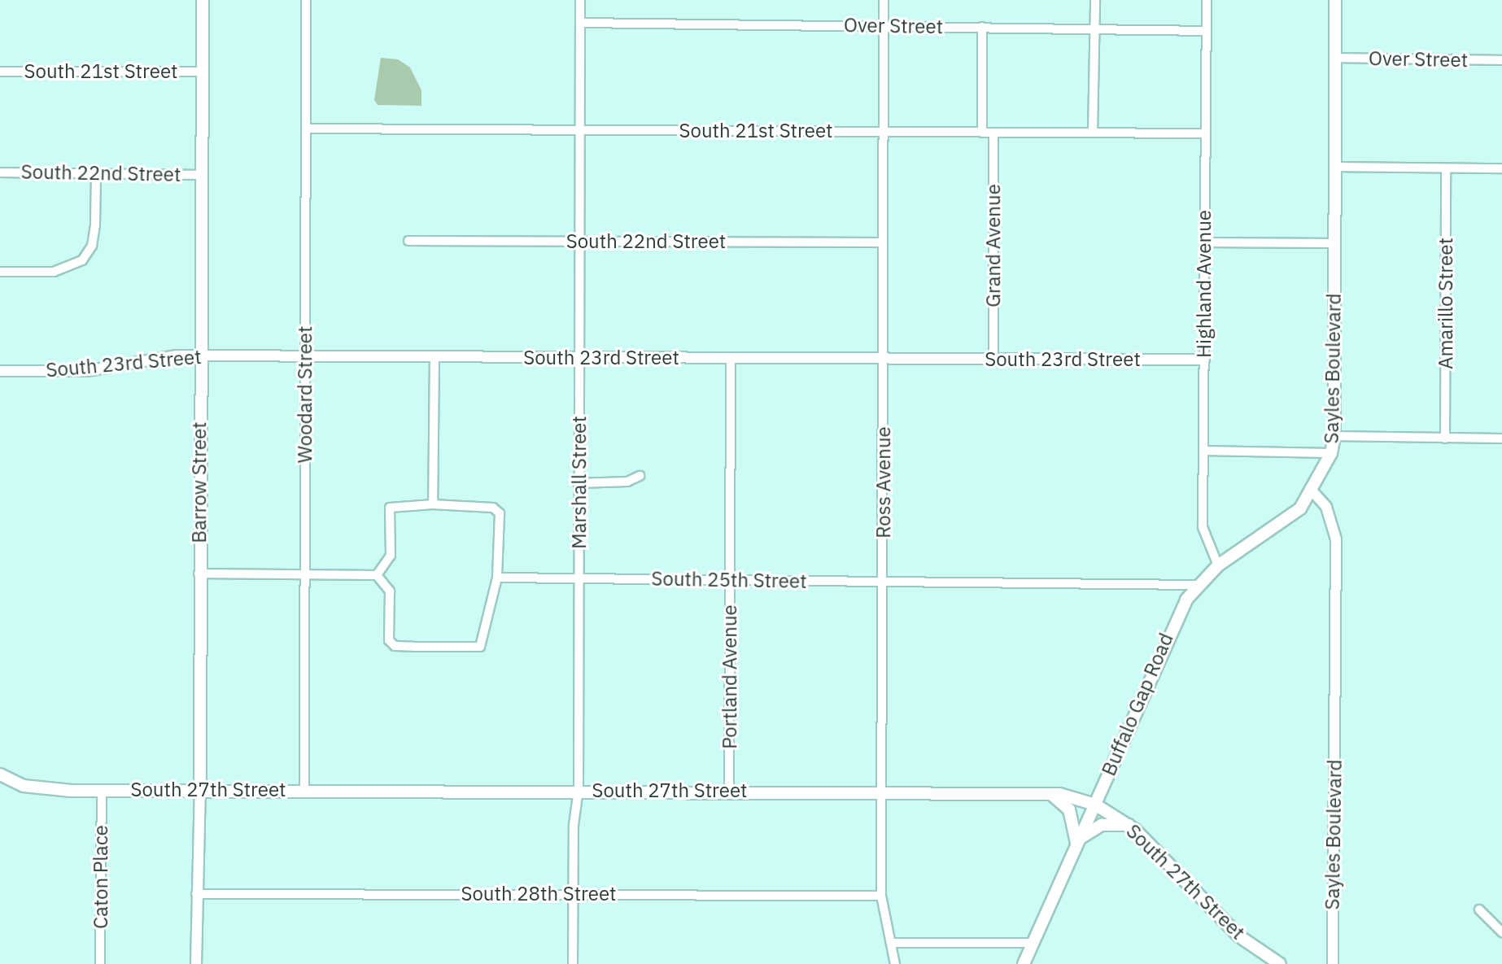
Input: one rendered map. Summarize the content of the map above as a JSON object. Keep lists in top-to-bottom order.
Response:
{
  "streets": {
    "main road": [
      "Sayles Boulevard",
      "Barrow Street",
      "Buffalo Gap Road",
      "South 27th Street"
    ],
    "street": [
      "Over Street",
      "South 21st Street",
      "South 22nd Street",
      "Grand Avenue",
      "Highland Avenue",
      "Amarillo Street",
      "South 23rd Street",
      "Woodard Street",
      "Marshall Street",
      "Ross Avenue",
      "South 25th Street",
      "Portland Avenue",
      "Caton Place",
      "South 28th Street"
    ]
  },
  "crossings": [
    ["Over Street", "Highland Avenue"],
    ["Over Street", "Sayles Boulevard"],
    ["Over Street", "Marshall Street"],
    ["Over Street", "Ross Avenue"],
    ["South 21st Street", "Grand Avenue"],
    ["South 21st Street", "Highland Avenue"],
    ["South 21st Street", "Woodard Street"],
    ["South 21st Street", "Barrow Street"],
    ["South 21st Street", "Marshall Street"],
    ["South 21st Street", "Ross Avenue"],
    ["South 22nd Street", "Barrow Street"],
    ["South 22nd Street", "Marshall Street"],
    ["South 22nd Street", "Ross Avenue"],
    ["Grand Avenue", "South 23rd Street"],
    ["Highland Avenue", "South 23rd Street"],
    ["Highland Avenue", "Buffalo Gap Road"],
    ["South 23rd Street", "Woodard Street"],
    ["South 23rd Street", "Barrow Street"],
    ["South 23rd Street", "Marshall Street"],
    ["South 23rd Street", "Ross Avenue"],
    ["South 23rd Street", "Portland Avenue"],
    ["Sayles Boulevard", "Buffalo Gap Road"],
    ["Woodard Street", "South 27th Street"],
    ["Barrow Street", "South 27th Street"],
    ["Barrow Street", "South 28th Street"],
    ["Marshall Street", "South 25th Street"],
    ["Marshall Street", "South 27th Street"],
    ["Marshall Street", "South 28th Street"],
    ["Ross Avenue", "South 25th Street"],
    ["Ross Avenue", "South 27th Street"],
    ["Ross Avenue", "South 28th Street"],
    ["South 25th Street", "Portland Avenue"],
    ["South 25th Street", "Buffalo Gap Road"],
    ["Portland Avenue", "South 27th Street"],
    ["Buffalo Gap Road", "South 27th Street"],
    ["South 27th Street", "Caton Place"]
  ]
}
